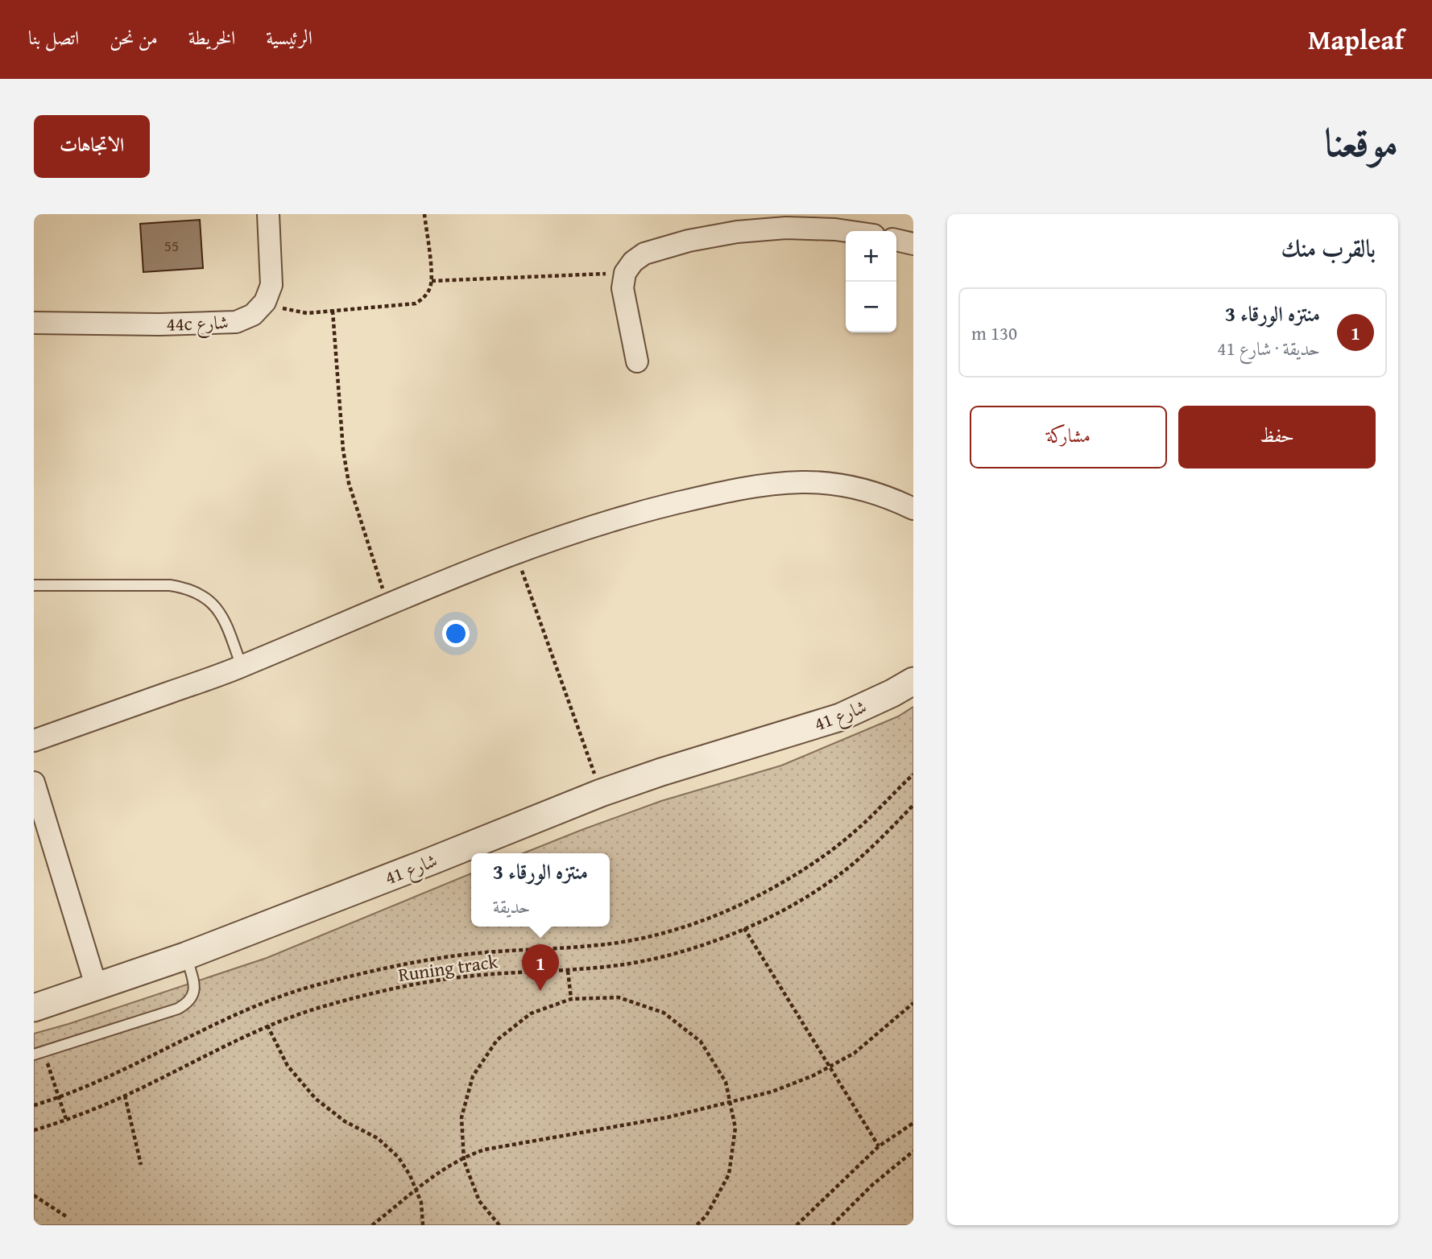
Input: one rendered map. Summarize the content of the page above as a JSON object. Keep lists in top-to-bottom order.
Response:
{
  "streets": {
    "street": ["44c شارع", "شارع 41"],
    "path": ["Runing track"]
  },
  "house_numbers": ["55"],
  "page": {
    "header": "Mapleaf",
    "nav": [
      "الرئيسية",
      "الخريطة",
      "من نحن",
      "اتصل بنا"
    ],
    "title": "موقعنا",
    "buttons": [
      "الاتجاهات",
      ["حفظ", "مشاركة"]
    ],
    "heading": "بالقرب منك",
    "map_buttons": ["+", "−"],
    "list": [
      {
        "mark": "1",
        "name": "منتزه الورقاء 3",
        "note": "حديقة · شارع 41",
        "value": "130 m"
      }
    ],
    "popup": ["منتزه الورقاء 3", "حديقة"],
    "pins": "1"
  }
}
